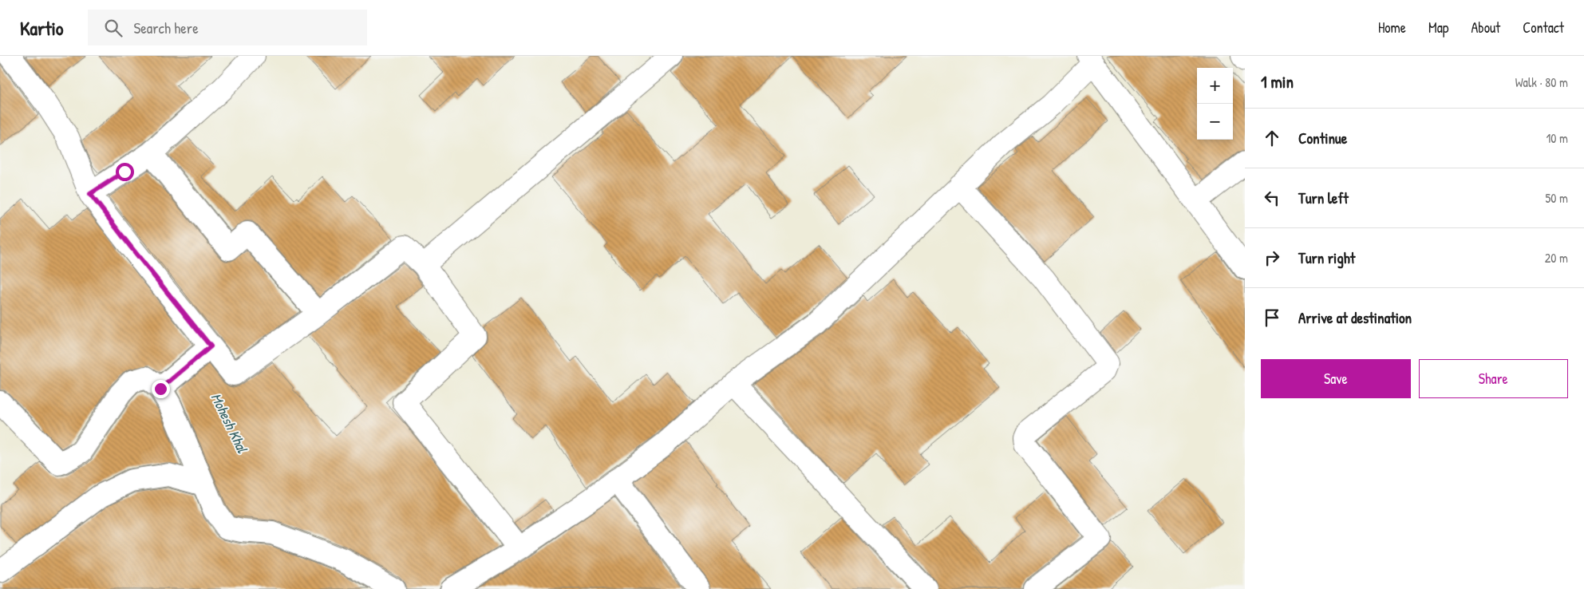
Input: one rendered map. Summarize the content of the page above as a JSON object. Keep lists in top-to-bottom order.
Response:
{
  "water": ["Mohesh Khal"],
  "page": {
    "header": "Kartio",
    "search": "Search here",
    "nav": [
      "Home",
      "Map",
      "About",
      "Contact"
    ],
    "heading": ["1 min", "Walk · 80 m"],
    "map_buttons": ["+", "−"],
    "list": [
      ["Continue", "10 m"],
      ["Turn left", "50 m"],
      ["Turn right", "20 m"],
      "Arrive at destination"
    ],
    "buttons": ["Save", "Share"]
  }
}
